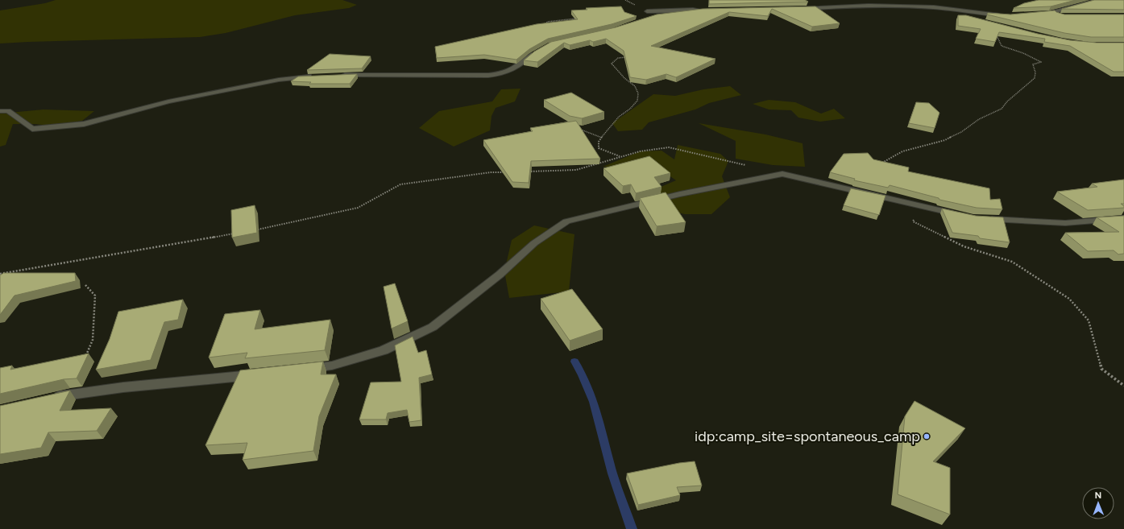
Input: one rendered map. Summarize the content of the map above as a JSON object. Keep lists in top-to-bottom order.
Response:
{
  "places": ["idp:camp_site=spontaneous_camp"],
  "north": "top"
}
